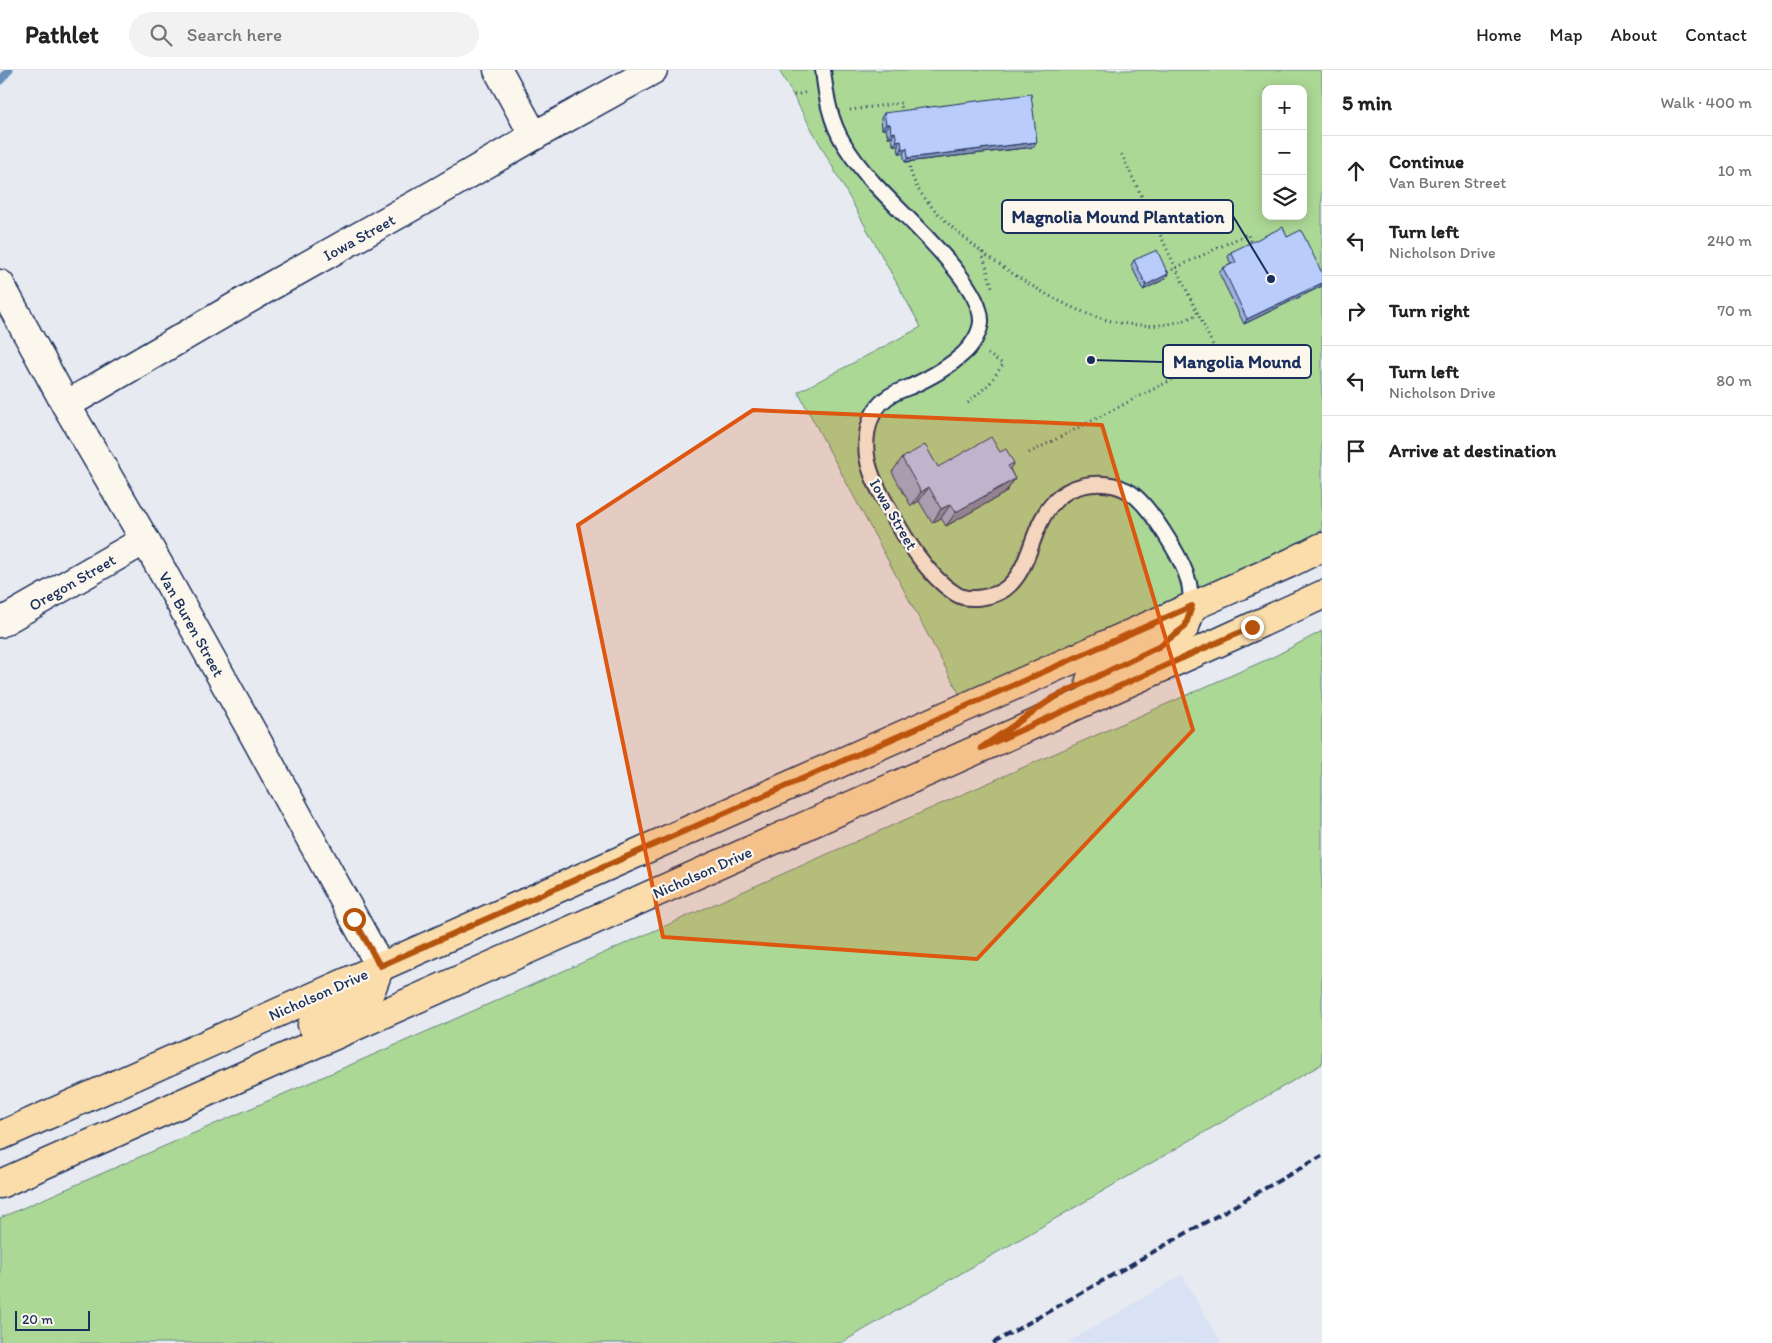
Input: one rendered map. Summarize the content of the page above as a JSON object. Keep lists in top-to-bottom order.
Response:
{
  "streets": {
    "main road": ["Nicholson Drive"],
    "street": ["Iowa Street", "Oregon Street", "Van Buren Street"]
  },
  "crossings": [
    ["Iowa Street", "Van Buren Street"],
    ["Iowa Street", "Nicholson Drive"],
    ["Oregon Street", "Van Buren Street"],
    ["Van Buren Street", "Nicholson Drive"]
  ],
  "places": ["Magnolia Mound Plantation", "Mangolia Mound"],
  "scale_bar": "20 m",
  "page": {
    "header": "Pathlet",
    "search": "Search here",
    "nav": [
      "Home",
      "Map",
      "About",
      "Contact"
    ],
    "heading": ["5 min", "Walk · 400 m"],
    "map_buttons": ["+", "−"],
    "list": [
      ["Continue", "Van Buren Street", "10 m"],
      ["Turn left", "Nicholson Drive", "240 m"],
      ["Turn right", "70 m"],
      ["Turn left", "Nicholson Drive", "80 m"],
      "Arrive at destination"
    ],
    "scale": "20 m"
  }
}
